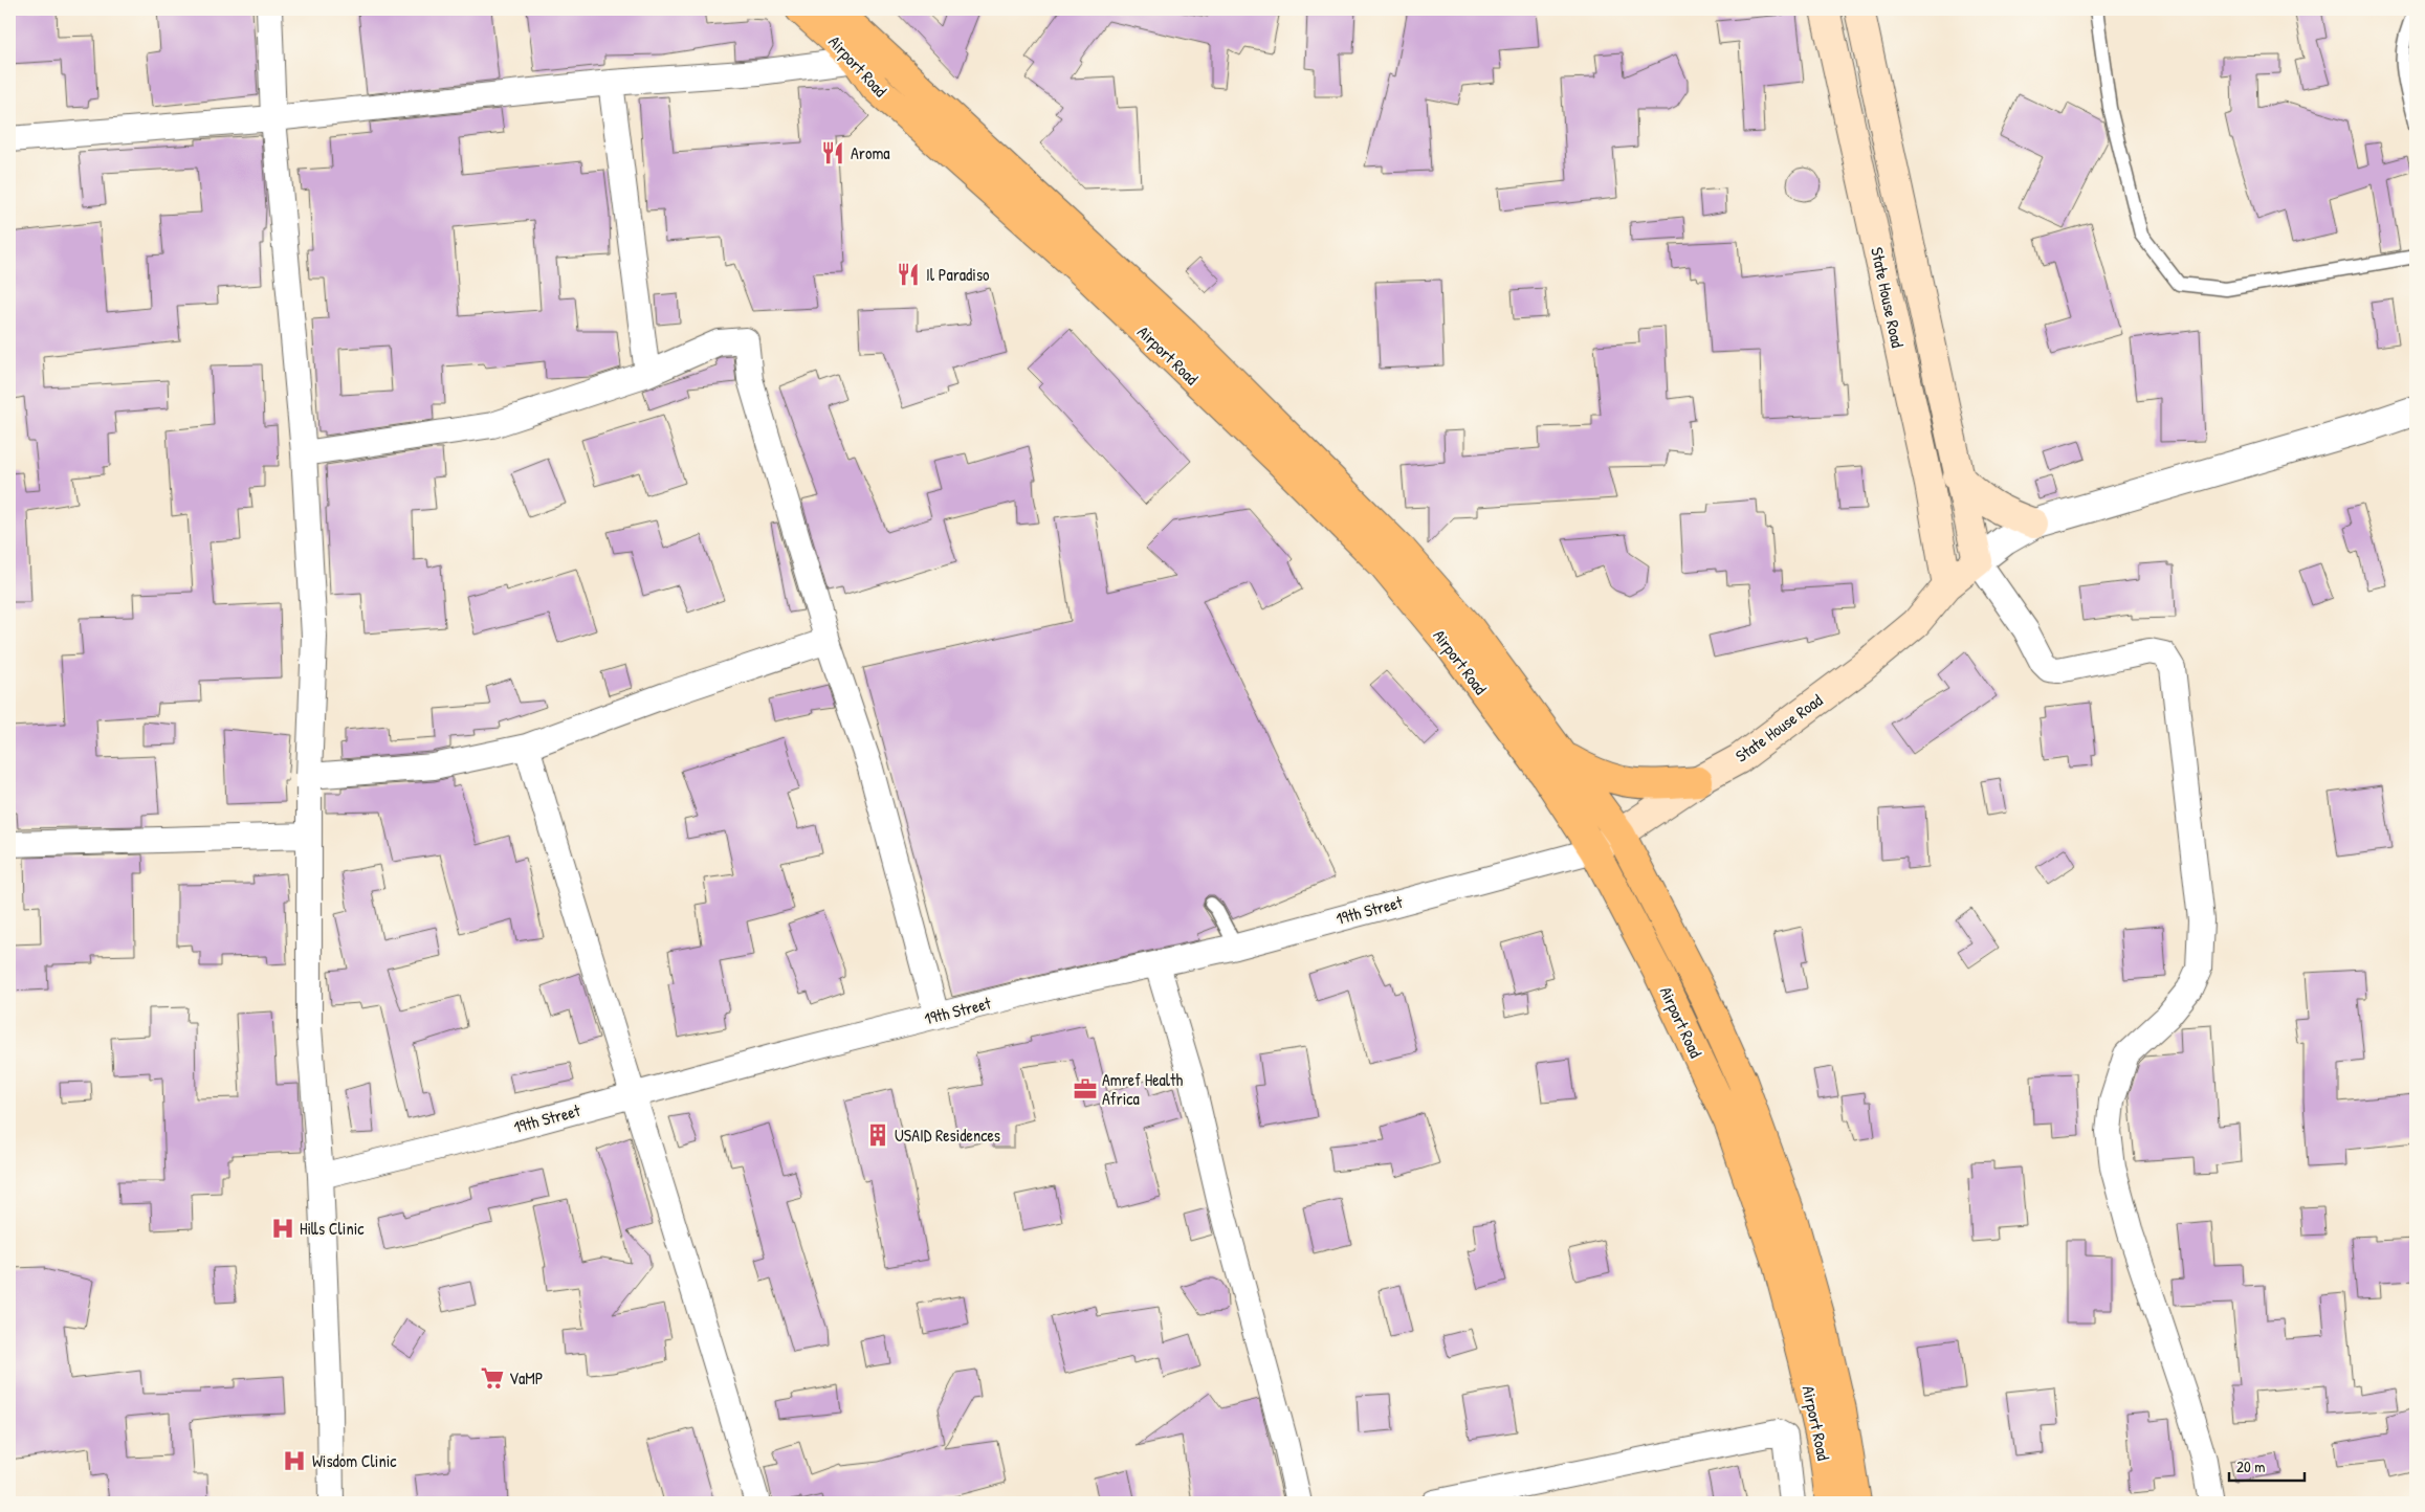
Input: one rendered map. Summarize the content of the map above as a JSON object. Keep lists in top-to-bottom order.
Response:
{
  "streets": {
    "main road": ["Airport Road", "State House Road"],
    "street": ["19th Street"]
  },
  "crossings": [
    ["Airport Road", "State House Road"],
    ["Airport Road", "19th Street"],
    ["State House Road", "19th Street"]
  ],
  "places": {
    "restaurant": ["Aroma", "Il Paradiso"],
    "office": ["Amref Health Africa"],
    "building": ["USAID Residences"],
    "hospital": ["Hills Clinic", "Wisdom Clinic"],
    "supermarket": ["VaMP"]
  },
  "scale_bar": "20 m"
}
